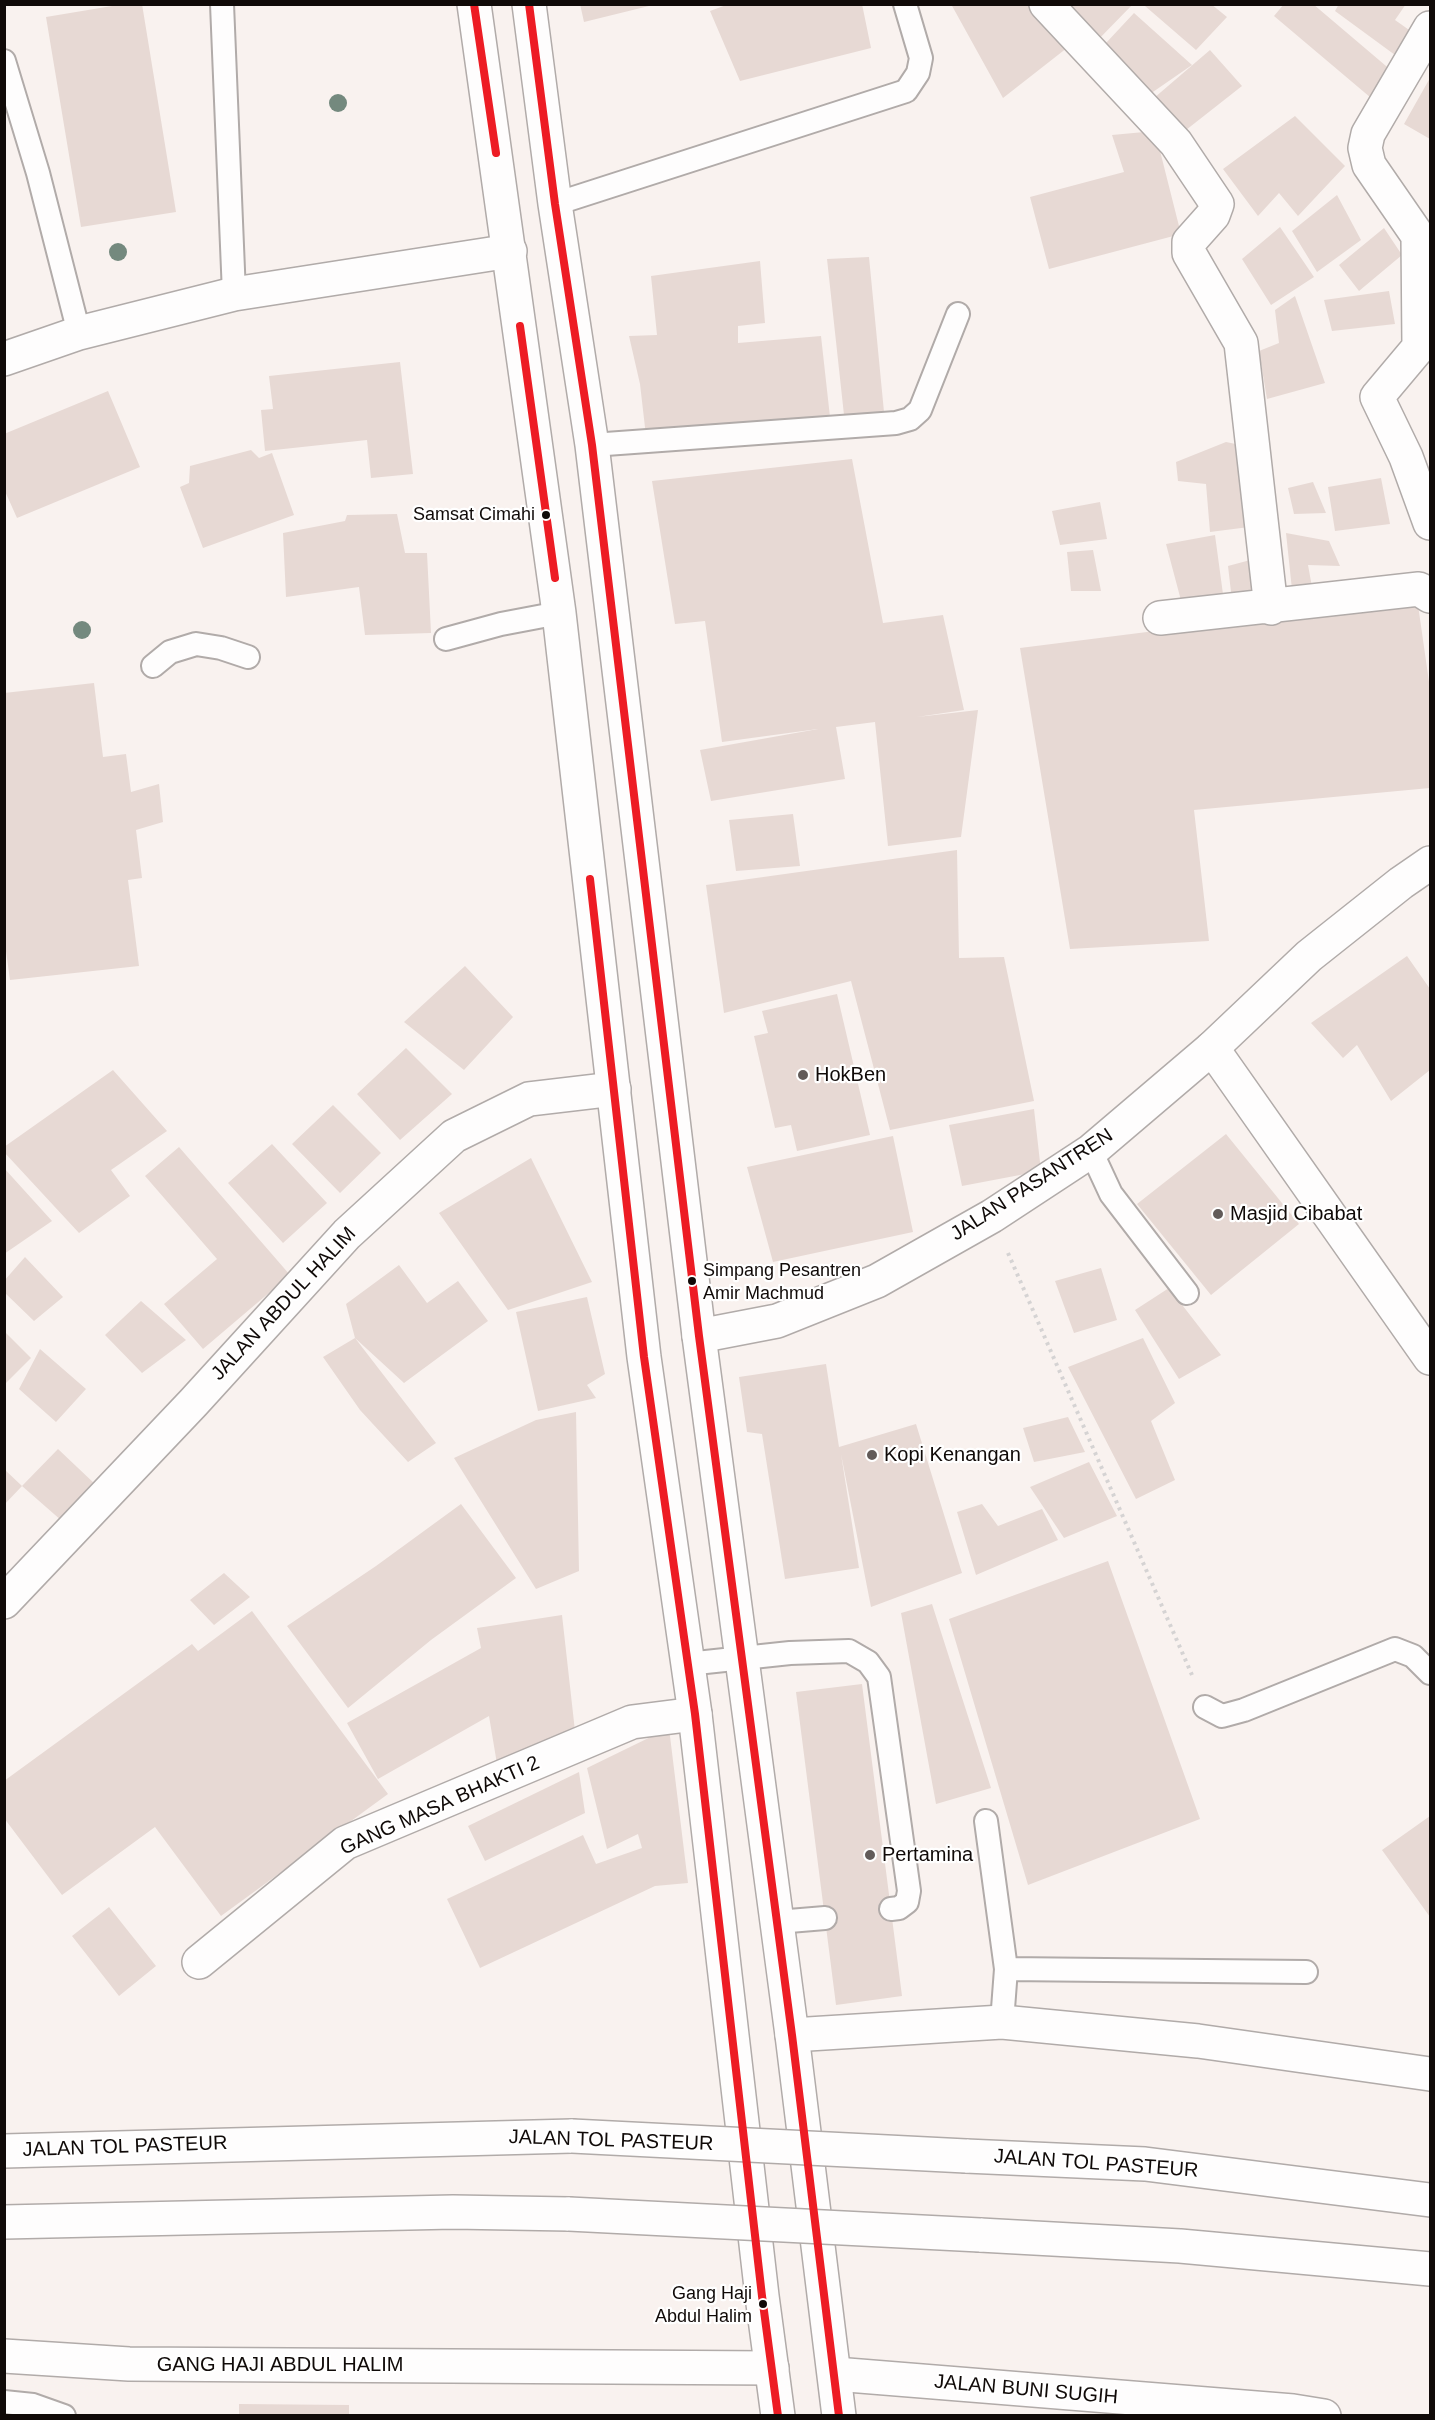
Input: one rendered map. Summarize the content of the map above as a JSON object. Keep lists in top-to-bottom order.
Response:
{
  "streets": {
    "main road": [
      "JALAN PASANTREN",
      "JALAN ABDUL HALIM",
      "GANG MASA BHAKTI 2",
      "JALAN TOL PASTEUR",
      "GANG HAJI ABDUL HALIM",
      "JALAN BUNI SUGIH"
    ]
  },
  "places": [
    "Samsat Cimahi",
    "HokBen",
    "Masjid Cibabat",
    "Simpang Pesantren Amir Machmud",
    "Kopi Kenangan",
    "Pertamina",
    "Gang Haji Abdul Halim"
  ]
}
